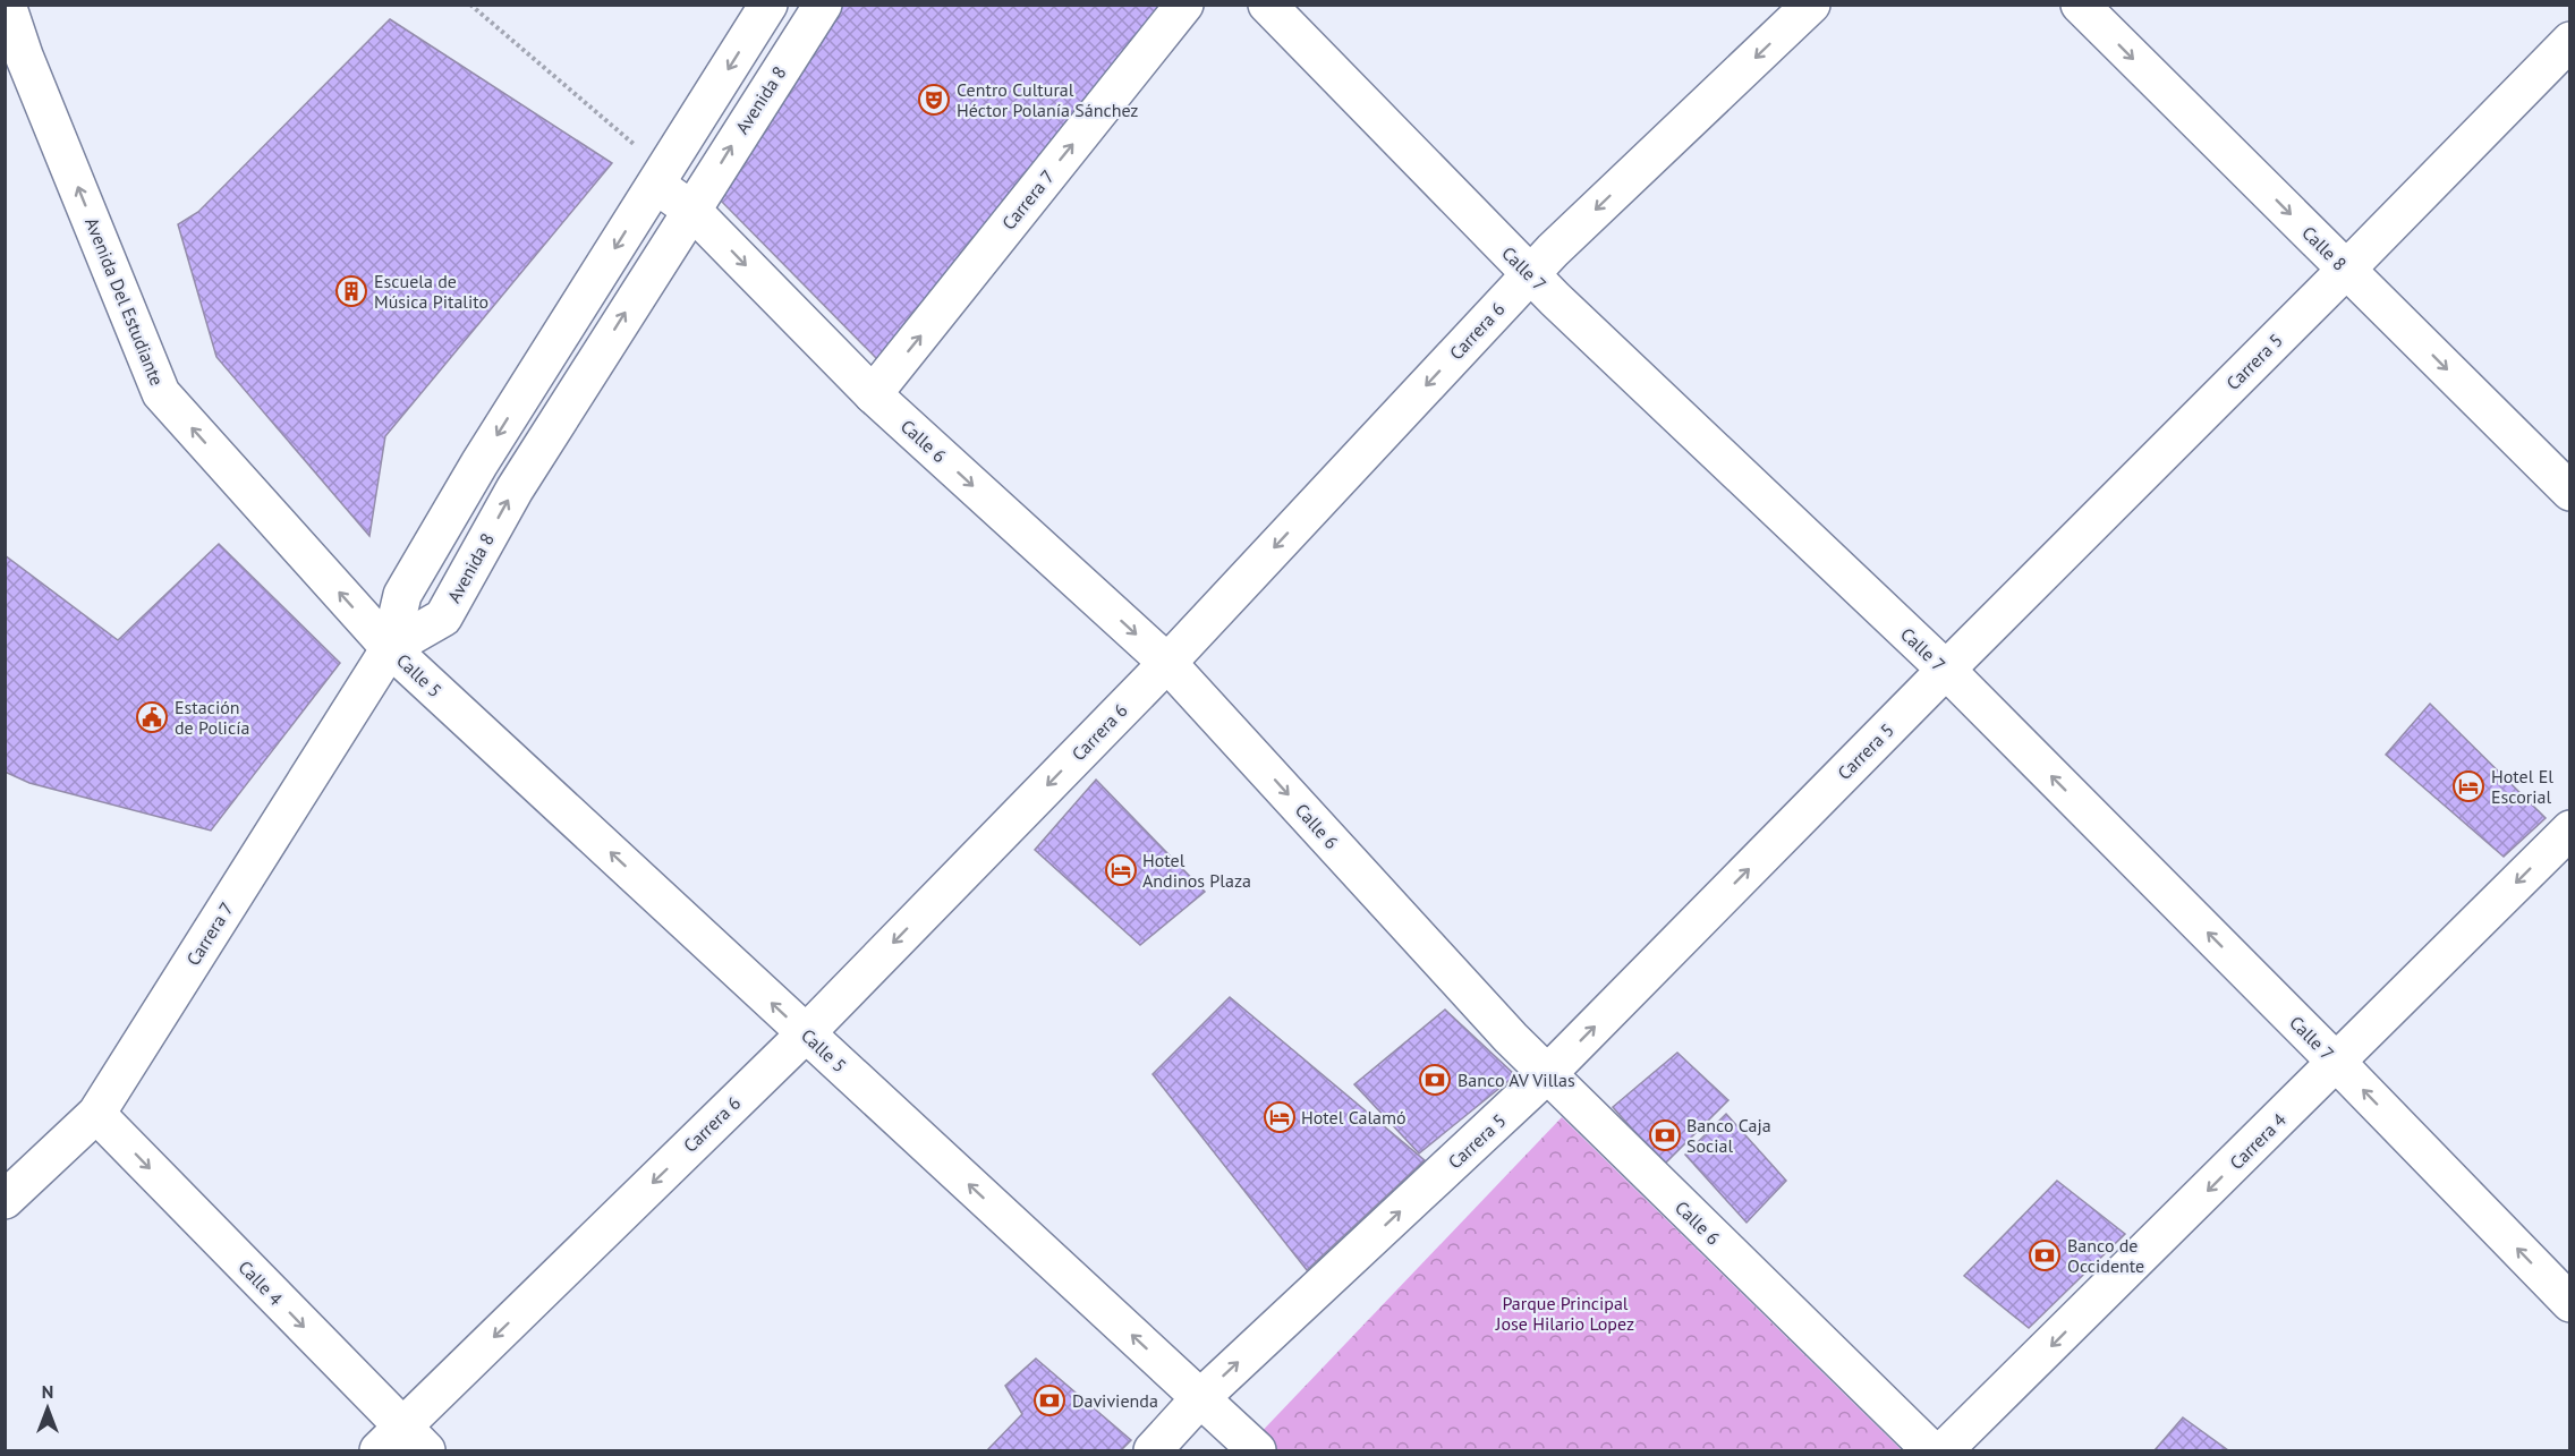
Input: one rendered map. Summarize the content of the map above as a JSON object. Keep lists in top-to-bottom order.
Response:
{
  "streets": {
    "street": [
      "Avenida 8",
      "Carrera 7",
      "Calle 8",
      "Calle 7",
      "Avenida Del Estudiante",
      "Carrera 6",
      "Carrera 5",
      "Calle 6",
      "Calle 5",
      "Carrera 4",
      "Calle 4"
    ]
  },
  "crossings": [
    ["Avenida 8", "Carrera 7"],
    ["Avenida 8", "Avenida Del Estudiante"],
    ["Avenida 8", "Calle 6"],
    ["Avenida 8", "Calle 5"],
    ["Carrera 7", "Avenida Del Estudiante"],
    ["Carrera 7", "Calle 6"],
    ["Carrera 7", "Calle 5"],
    ["Carrera 7", "Calle 4"],
    ["Calle 8", "Carrera 5"],
    ["Calle 7", "Carrera 6"],
    ["Calle 7", "Carrera 5"],
    ["Calle 7", "Carrera 4"],
    ["Avenida Del Estudiante", "Calle 5"],
    ["Carrera 6", "Calle 6"],
    ["Carrera 6", "Calle 5"],
    ["Carrera 6", "Calle 4"],
    ["Carrera 5", "Calle 6"],
    ["Carrera 5", "Calle 5"]
  ],
  "one_way": [
    "Calle 8",
    "Calle 7",
    "Avenida Del Estudiante",
    "Carrera 6",
    "Carrera 5",
    "Calle 6",
    "Calle 5",
    "Carrera 4",
    "Calle 4"
  ],
  "parks": ["Parque Principal Jose Hilario Lopez"],
  "places": {
    "theatre": ["Centro Cultural Héctor Polanía Sánchez"],
    "building": ["Escuela de Música Pitalito"],
    "public building": ["Estación de Policía"],
    "hotel": ["Hotel El Escorial", "Hotel Andinos Plaza", "Hotel Calamó"],
    "bank": [
      "Banco AV Villas",
      "Banco Caja Social",
      "Banco de Occidente",
      "Davivienda"
    ]
  },
  "north": "top"
}
